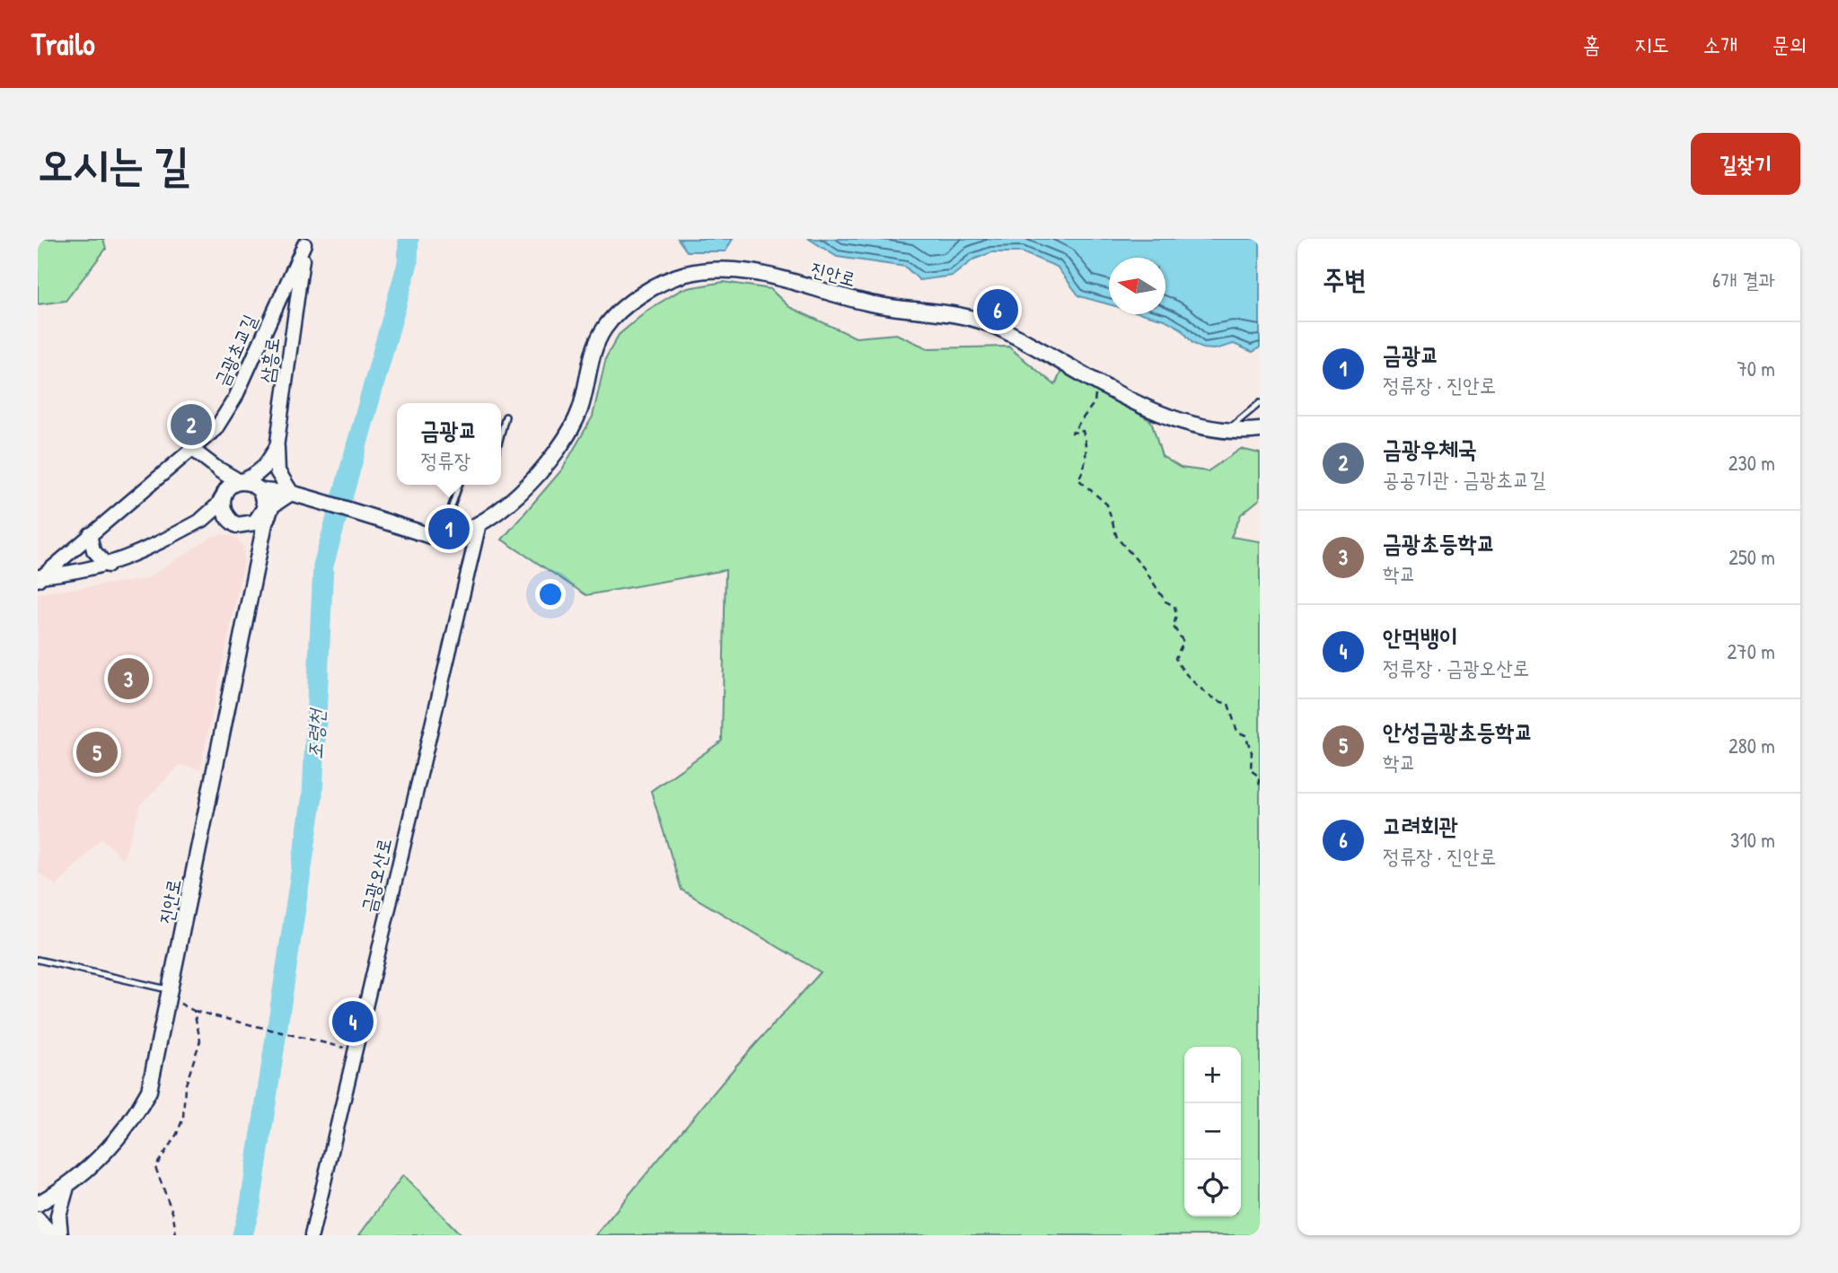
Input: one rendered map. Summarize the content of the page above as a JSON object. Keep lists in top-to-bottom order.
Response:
{
  "streets": {
    "main road": ["진안로"],
    "street": ["금광초교길", "삼흥로", "금광오산로"]
  },
  "crossings": [
    ["진안로", "금광오산로"],
    ["금광초교길", "삼흥로"]
  ],
  "water": ["조령천"],
  "north": "left",
  "page": {
    "header": "Trailo",
    "nav": [
      "홈",
      "지도",
      "소개",
      "문의"
    ],
    "buttons": "길찾기",
    "title": "오시는 길",
    "heading": ["주변", "6개 결과"],
    "pins": [
      "6",
      "2",
      "1",
      "3",
      "5",
      "4"
    ],
    "list": [
      {
        "mark": "1",
        "name": "금광교",
        "note": "정류장 · 진안로",
        "value": "70 m"
      },
      {
        "mark": "2",
        "name": "금광우체국",
        "note": "공공기관 · 금광초교길",
        "value": "230 m"
      },
      {
        "mark": "3",
        "name": "금광초등학교",
        "note": "학교",
        "value": "250 m"
      },
      {
        "mark": "4",
        "name": "안먹뱅이",
        "note": "정류장 · 금광오산로",
        "value": "270 m"
      },
      {
        "mark": "5",
        "name": "안성금광초등학교",
        "note": "학교",
        "value": "280 m"
      },
      {
        "mark": "6",
        "name": "고려회관",
        "note": "정류장 · 진안로",
        "value": "310 m"
      }
    ],
    "popup": ["금광교", "정류장"],
    "map_buttons": ["+", "−"]
  }
}
